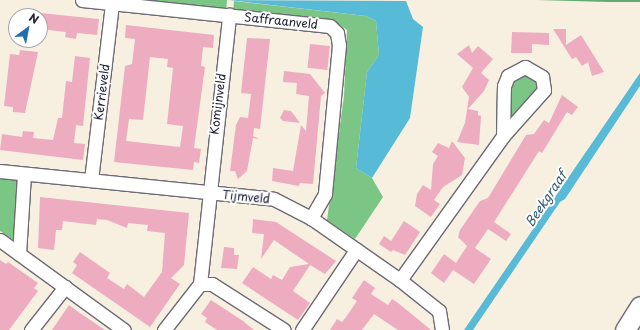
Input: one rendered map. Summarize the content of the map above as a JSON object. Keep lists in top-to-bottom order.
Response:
{
  "streets": {
    "street": [
      "Saffraanveld",
      "Kerrieveld",
      "Komijnveld",
      "Tijmveld"
    ]
  },
  "crossings": [
    ["Saffraanveld", "Kerrieveld"],
    ["Saffraanveld", "Komijnveld"],
    ["Saffraanveld", "Tijmveld"],
    ["Kerrieveld", "Tijmveld"],
    ["Komijnveld", "Tijmveld"]
  ],
  "water": ["Beekgraaf"],
  "north": "top right"
}
